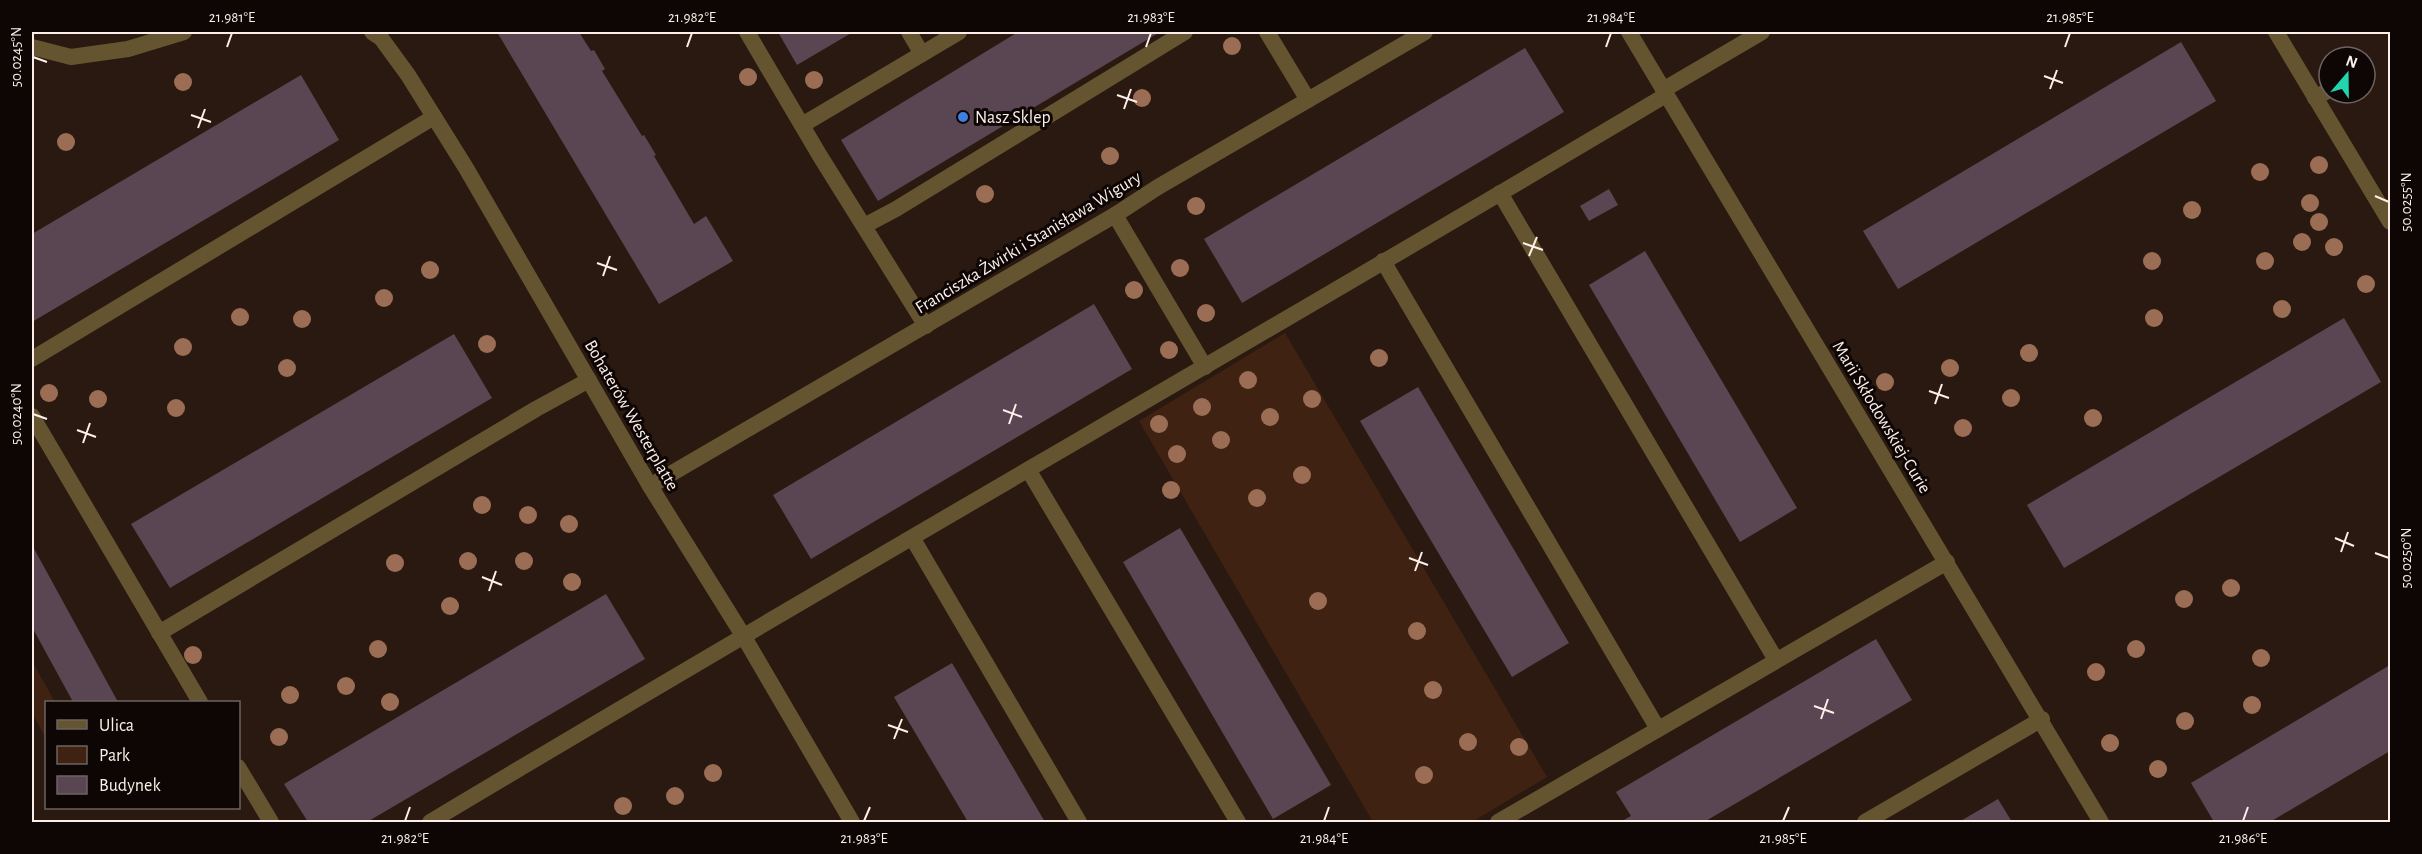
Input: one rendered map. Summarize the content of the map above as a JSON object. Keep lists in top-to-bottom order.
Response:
{
  "streets": {
    "street": ["Franciszka Żwirki i Stanisława Wigury", "Bohaterów Westerplatte", "Marii Skłodowskiej-Curie"]
  },
  "crossings": [
    ["Franciszka Żwirki i Stanisława Wigury", "Bohaterów Westerplatte"]
  ],
  "places": ["Nasz Sklep"],
  "legend": ["Ulica", "Park", "Budynek"],
  "north": "top",
  "coordinates": [
    "21.981°E",
    "21.982°E",
    "21.983°E",
    "21.984°E",
    "21.985°E",
    "50.0245°N",
    "50.0255°N",
    "50.0240°N",
    "50.0250°N",
    "21.986°E"
  ]
}
